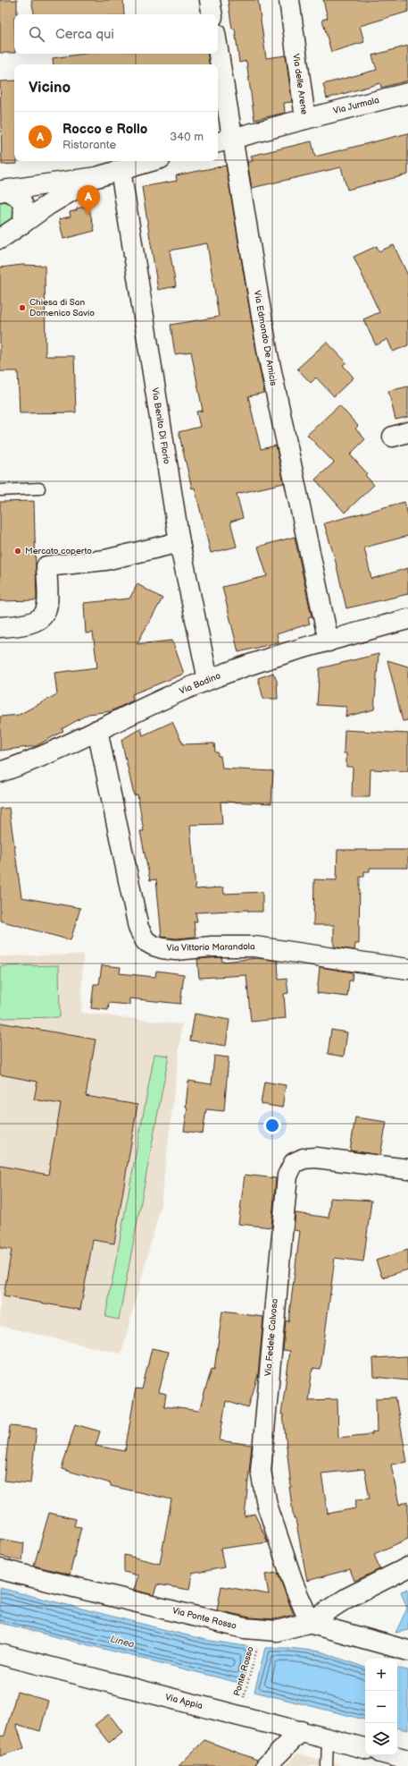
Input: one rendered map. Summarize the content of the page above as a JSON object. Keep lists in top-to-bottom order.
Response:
{
  "streets": {
    "street": [
      "Via delle Arene",
      "Via Jurmala",
      "Via Edmondo De Amicis",
      "Via Benito Di Florio",
      "Via Badino",
      "Via Vittorio Marandola",
      "Via Fedele Calvosa",
      "Via Ponte Rosso",
      "Via Appia"
    ],
    "path": ["Ponte Rosso"]
  },
  "crossings": [
    ["Via delle Arene", "Via Jurmala"],
    ["Via delle Arene", "Via Edmondo De Amicis"],
    ["Via Edmondo De Amicis", "Via Badino"],
    ["Via Benito Di Florio", "Via Badino"],
    ["Via Badino", "Via Vittorio Marandola"],
    ["Via Fedele Calvosa", "Via Ponte Rosso"],
    ["Via Ponte Rosso", "Ponte Rosso"],
    ["Ponte Rosso", "Via Appia"]
  ],
  "water": ["Linea"],
  "places": ["Chiesa di San Domenico Savio", "Mercato coperto"],
  "page": {
    "search": "Cerca qui",
    "heading": "Vicino",
    "list": [
      {
        "mark": "A",
        "name": "Rocco e Rollo",
        "note": "Ristorante",
        "value": "340 m"
      }
    ],
    "pins": "A",
    "map_buttons": ["+", "−"]
  }
}
